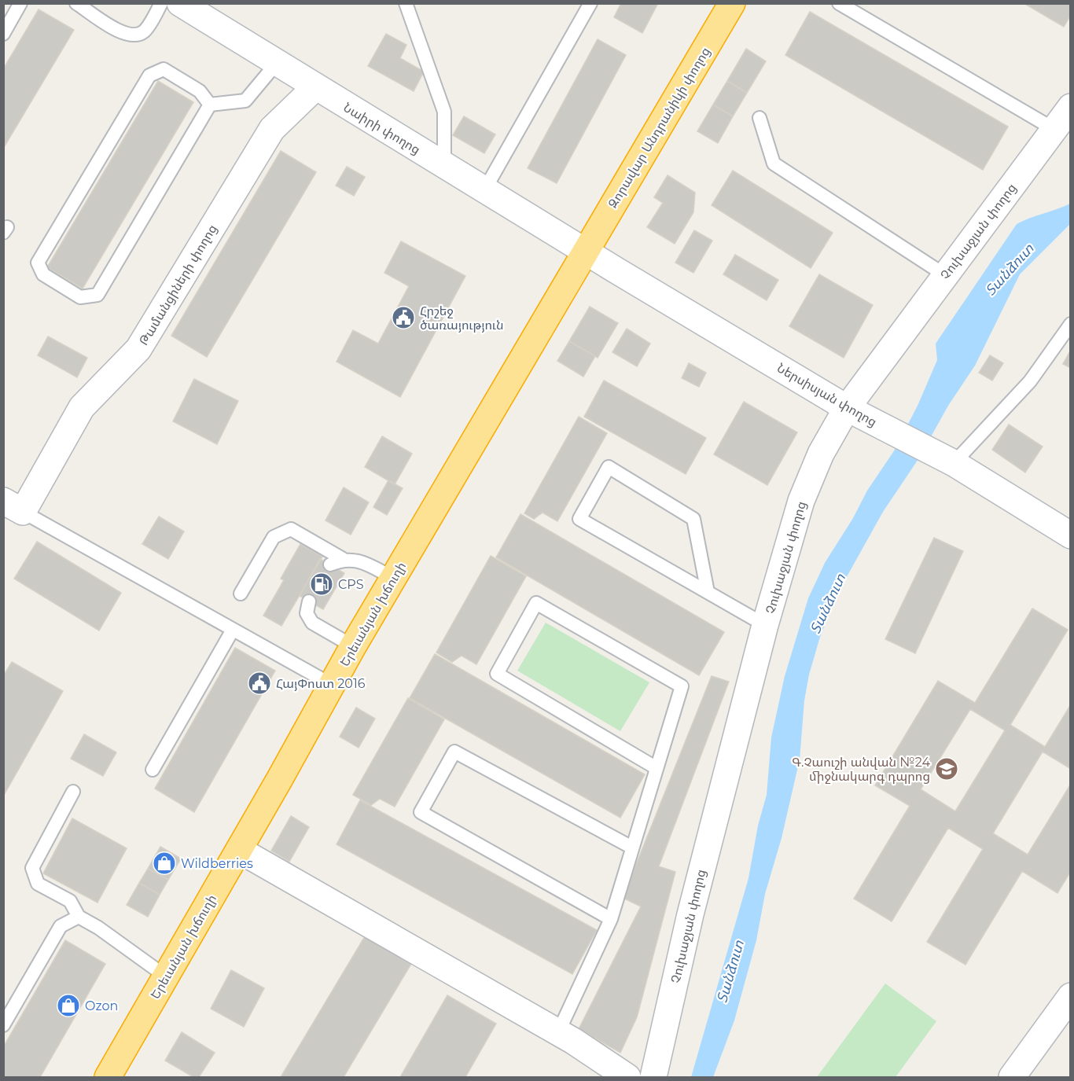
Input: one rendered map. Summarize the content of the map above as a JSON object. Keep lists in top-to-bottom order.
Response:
{
  "streets": {
    "highway": ["Զորավար Անդրանիկի փողոց", "Երեւանյան խճուղի"],
    "street": [
      "Նաիրի փողոց",
      "Չուխաջյան փողոց",
      "Թամանցիների փողոց",
      "Ներսիսյան փողոց"
    ]
  },
  "crossings": [
    ["Զորավար Անդրանիկի փողոց", "Նաիրի փողոց"],
    ["Զորավար Անդրանիկի փողոց", "Ներսիսյան փողոց"],
    ["Զորավար Անդրանիկի փողոց", "Երեւանյան խճուղի"],
    ["Նաիրի փողոց", "Թամանցիների փողոց"],
    ["Նաիրի փողոց", "Ներսիսյան փողոց"],
    ["Նաիրի փողոց", "Երեւանյան խճուղի"],
    ["Չուխաջյան փողոց", "Ներսիսյան փողոց"],
    ["Ներսիսյան փողոց", "Երեւանյան խճուղի"]
  ],
  "water": ["Տանձուտ"],
  "places": {
    "public building": ["Հրշեջ ծառայություն", "ՀայՓոստ 2016"],
    "fuel station": ["CPS"],
    "school or university": ["Գ.Չաուշի անվան №24 միջնակարգ դպրոց"],
    "shop": ["Wildberries", "Ozon"]
  }
}
